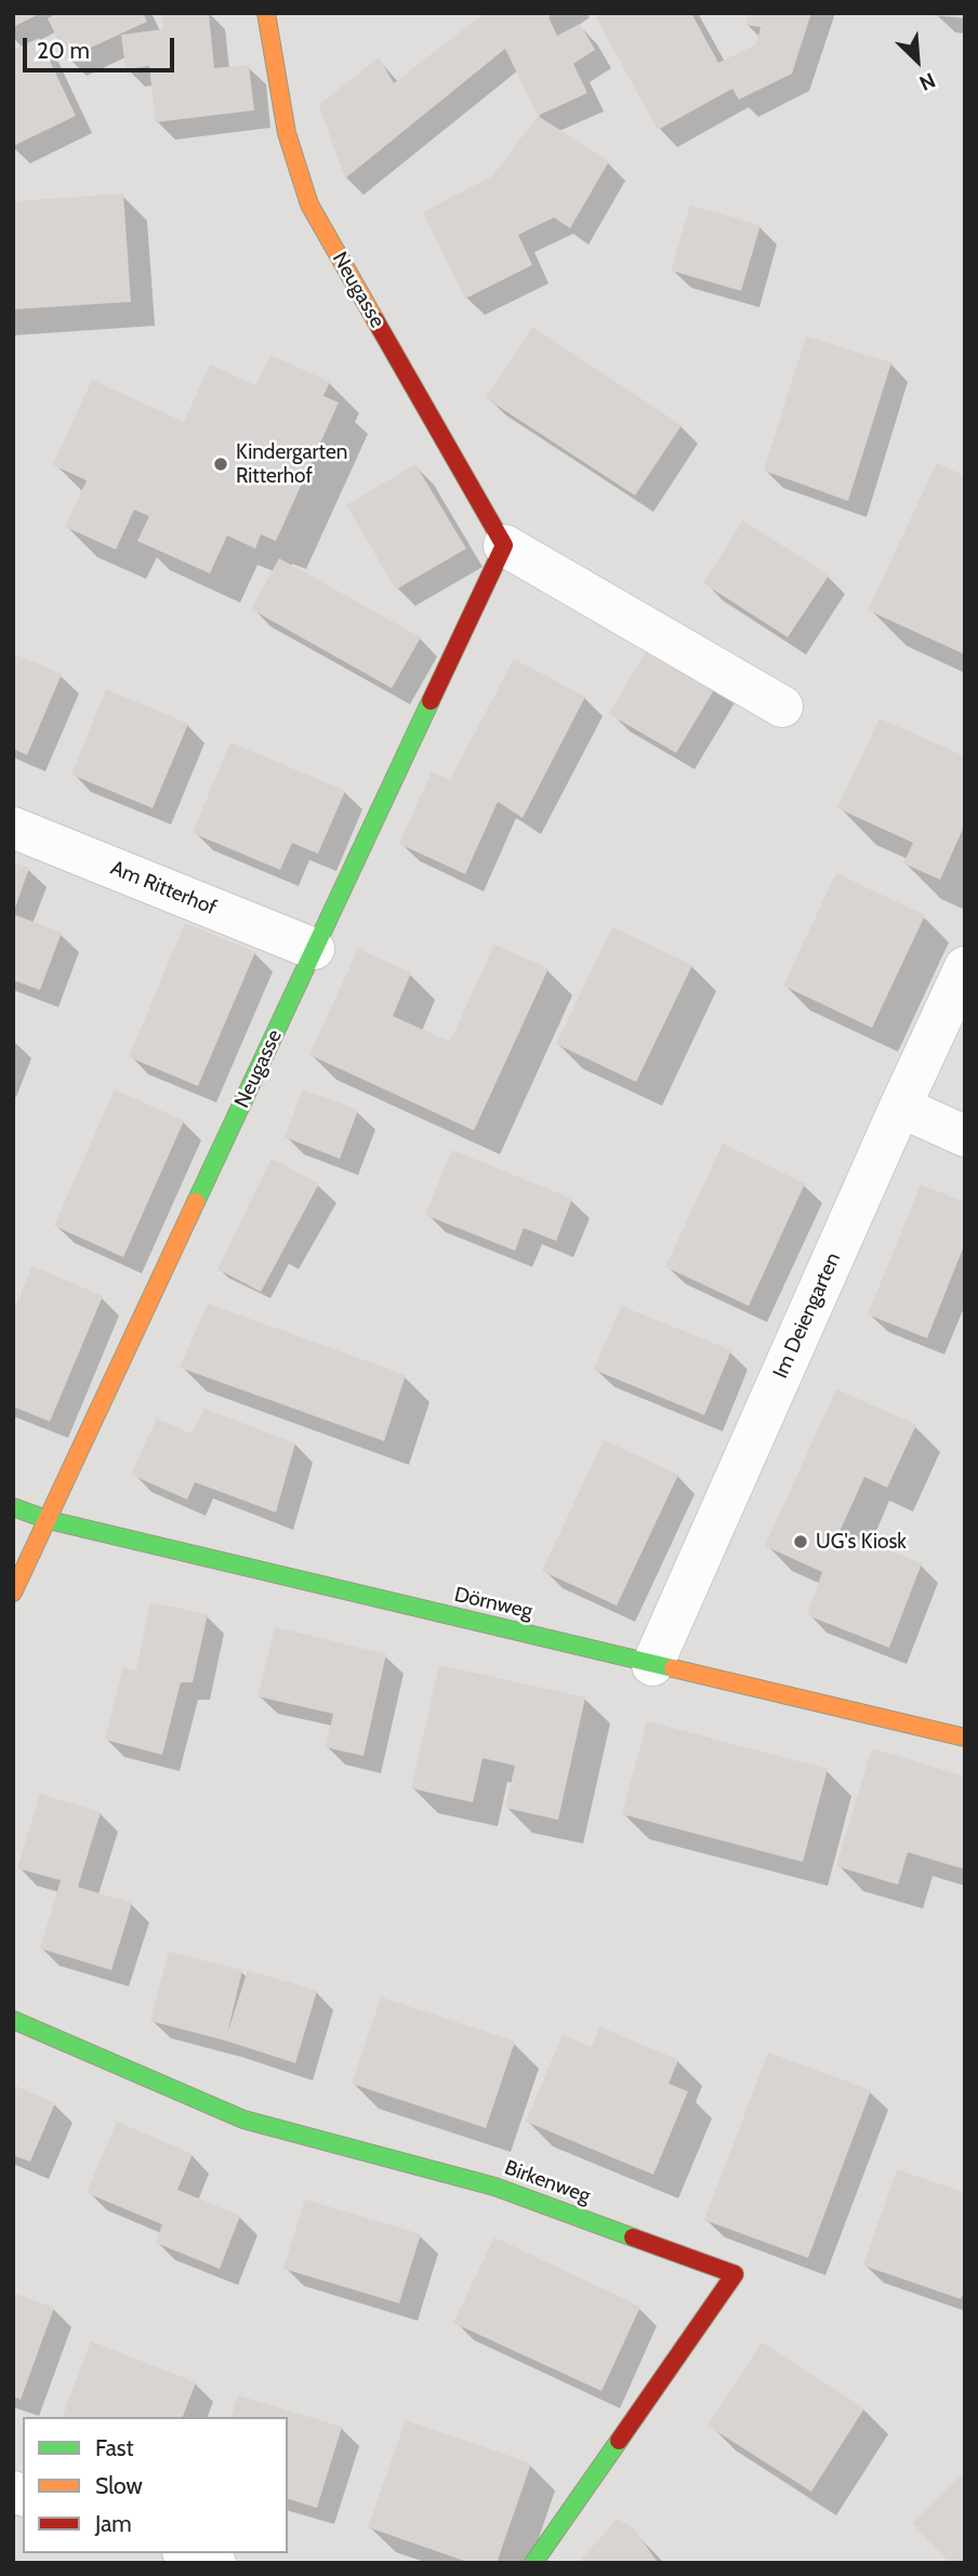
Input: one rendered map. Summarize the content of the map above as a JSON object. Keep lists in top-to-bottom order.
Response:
{
  "streets": {
    "street": [
      "Neugasse",
      "Am Ritterhof",
      "Im Deiengarten",
      "Dörnweg",
      "Birkenweg"
    ]
  },
  "crossings": [
    ["Neugasse", "Am Ritterhof"],
    ["Neugasse", "Dörnweg"],
    ["Im Deiengarten", "Dörnweg"]
  ],
  "places": ["Kindergarten Ritterhof", "UG's Kiosk"],
  "legend": ["Fast", "Slow", "Jam"],
  "scale_bar": "20 m",
  "north": "bottom right"
}
